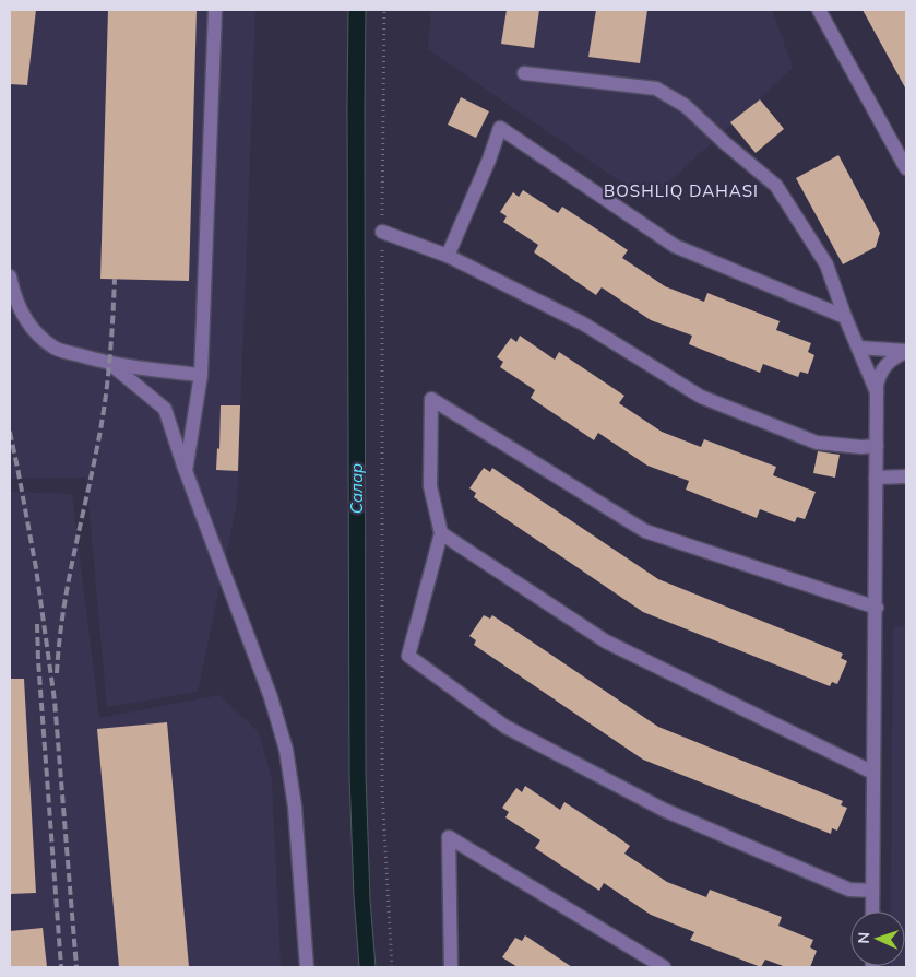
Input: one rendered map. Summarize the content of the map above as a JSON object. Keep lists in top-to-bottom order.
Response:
{
  "districts": ["BOSHLIQ DAHASI"],
  "water": ["Салар"],
  "north": "left"
}
